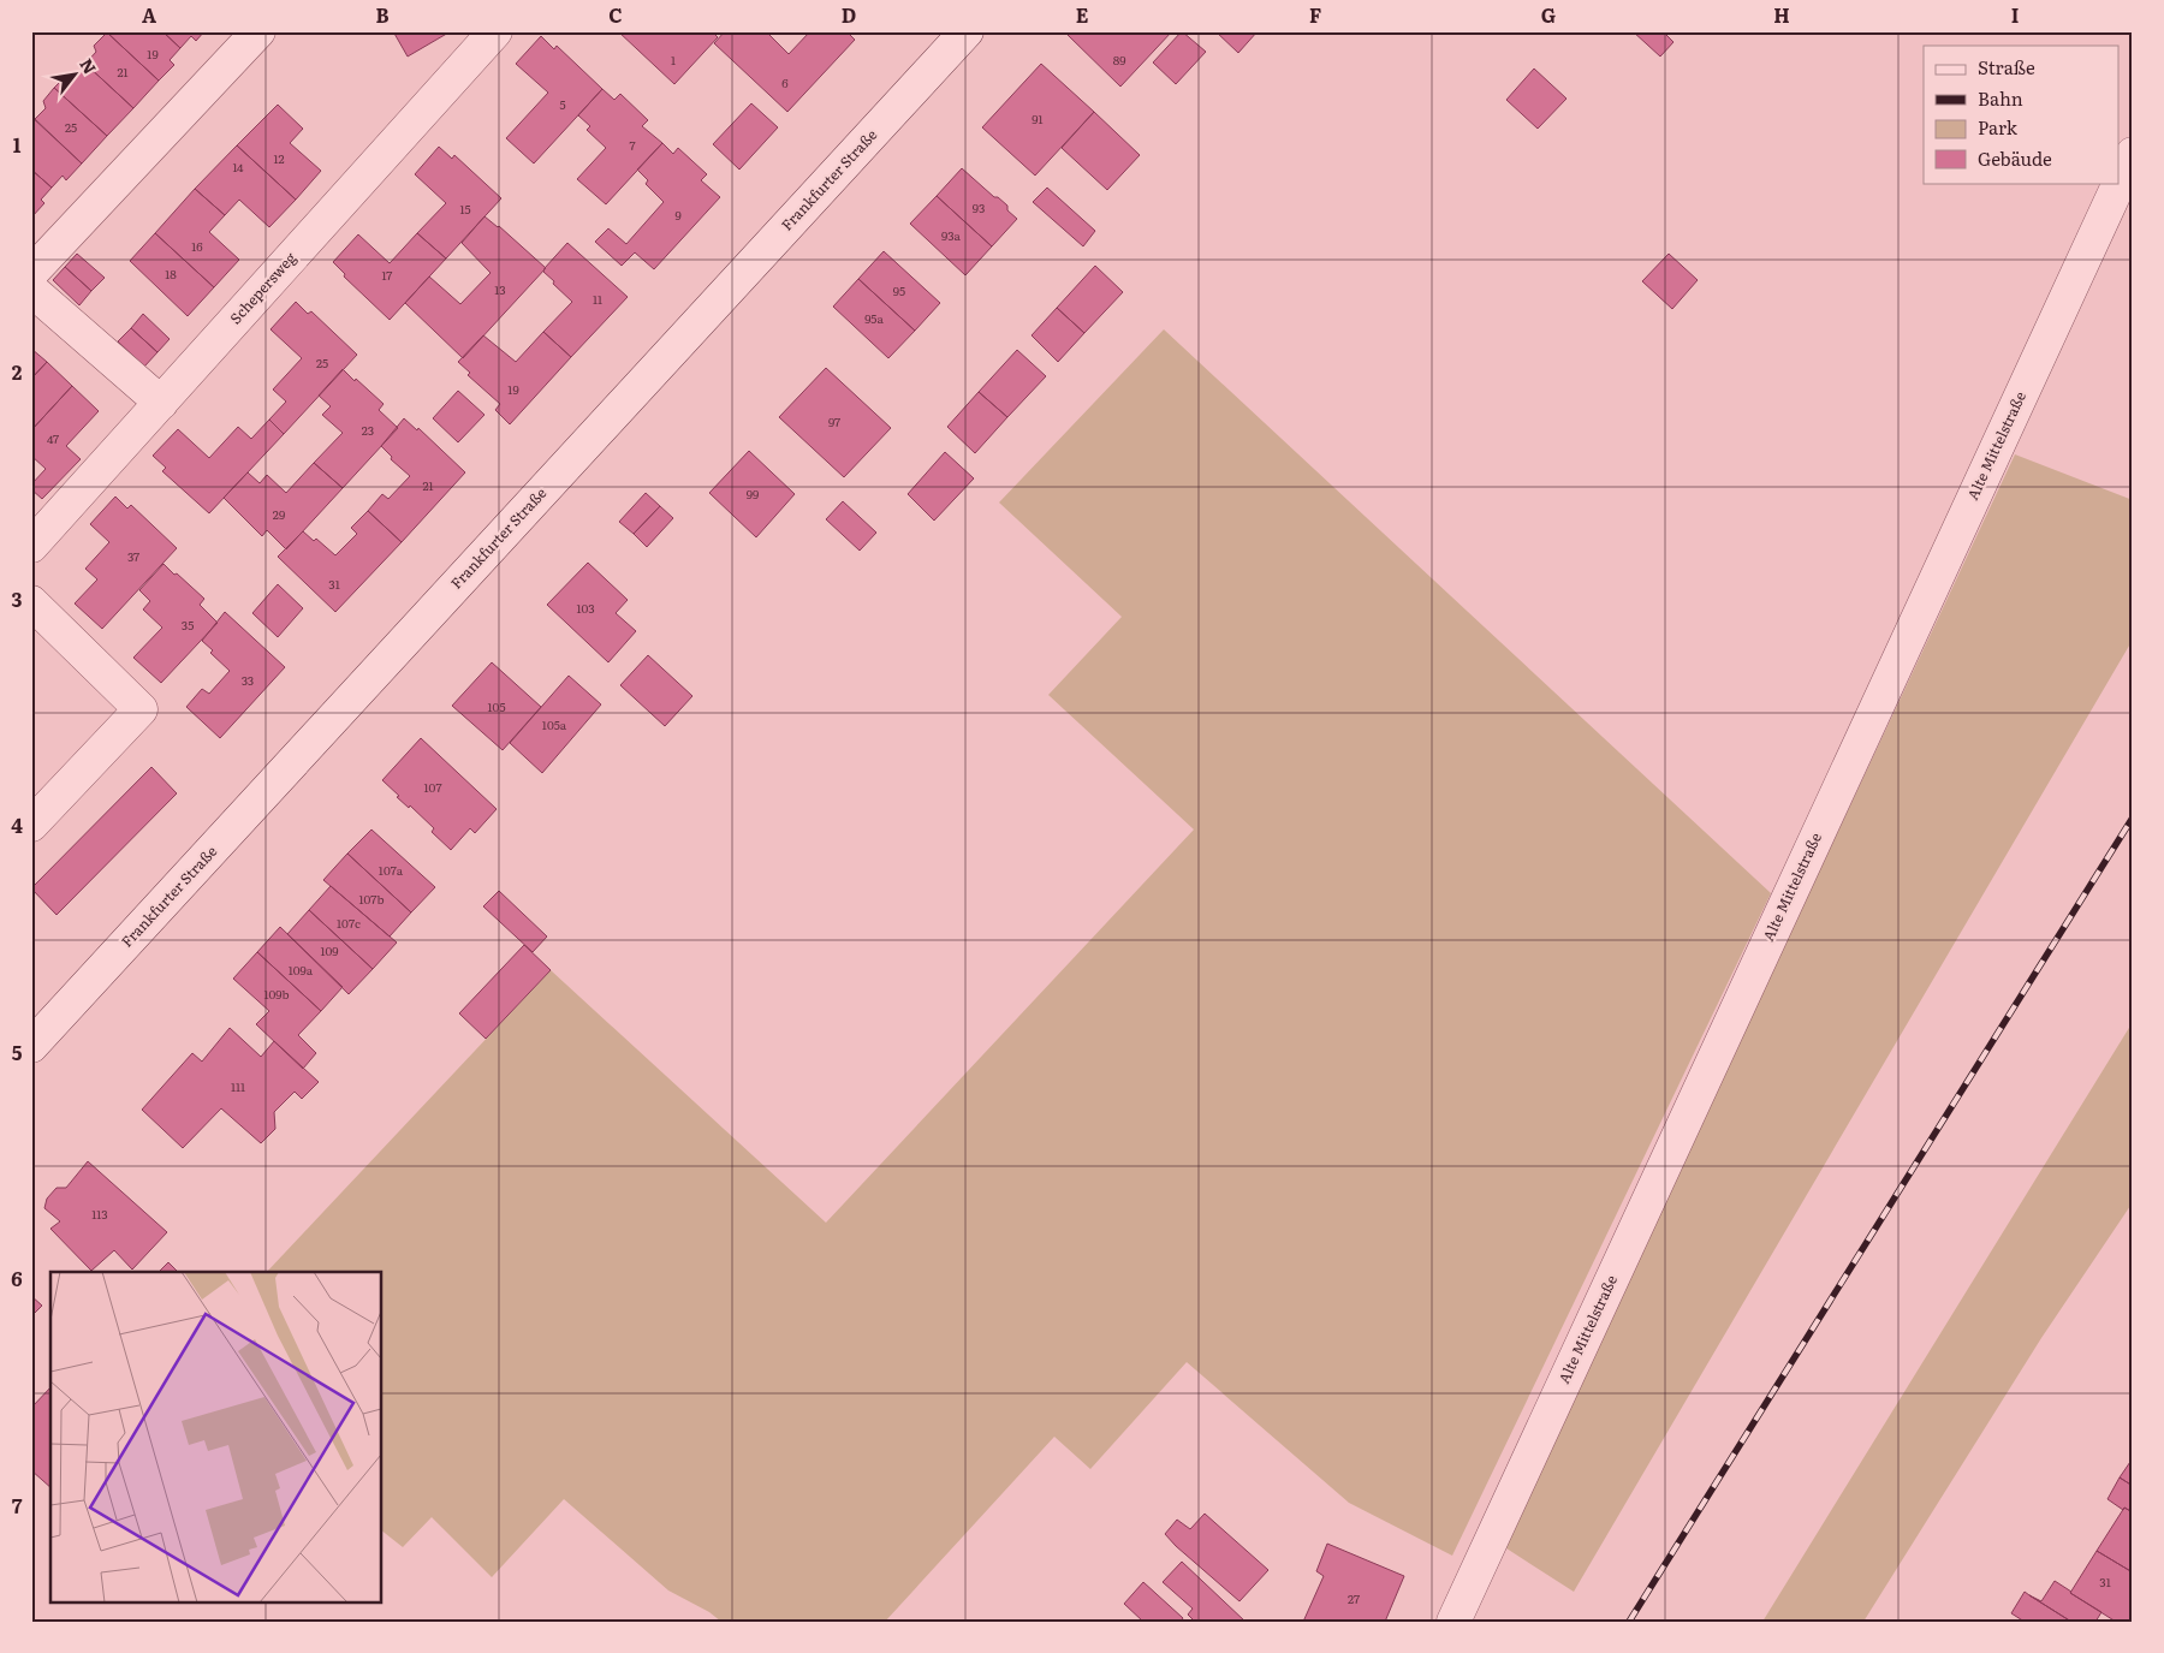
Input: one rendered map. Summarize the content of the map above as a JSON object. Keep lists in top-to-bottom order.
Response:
{
  "streets": {
    "street": ["Frankfurter Straße", "Schepersweg", "Alte Mittelstraße"]
  },
  "house_numbers": [
    "19",
    "1",
    "89",
    "21",
    "6",
    "5",
    "91",
    "25",
    "7",
    "12",
    "14",
    "93",
    "15",
    "9",
    "93a",
    "16",
    "18",
    "17",
    "13",
    "95",
    "11",
    "95a",
    "25",
    "19",
    "97",
    "23",
    "47",
    "21",
    "99",
    "29",
    "37",
    "31",
    "103",
    "35",
    "33",
    "105",
    "105a",
    "107",
    "107a",
    "107b",
    "107c",
    "109",
    "109a",
    "109b",
    "111",
    "113",
    "31",
    "27"
  ],
  "legend": [
    "Straße",
    "Bahn",
    "Park",
    "Gebäude"
  ],
  "north": "top right",
  "grid": {
    "columns": [
      "A",
      "B",
      "C",
      "D",
      "E",
      "F",
      "G",
      "H",
      "I"
    ],
    "rows": [
      "1",
      "2",
      "3",
      "4",
      "5",
      "6",
      "7"
    ]
  }
}
